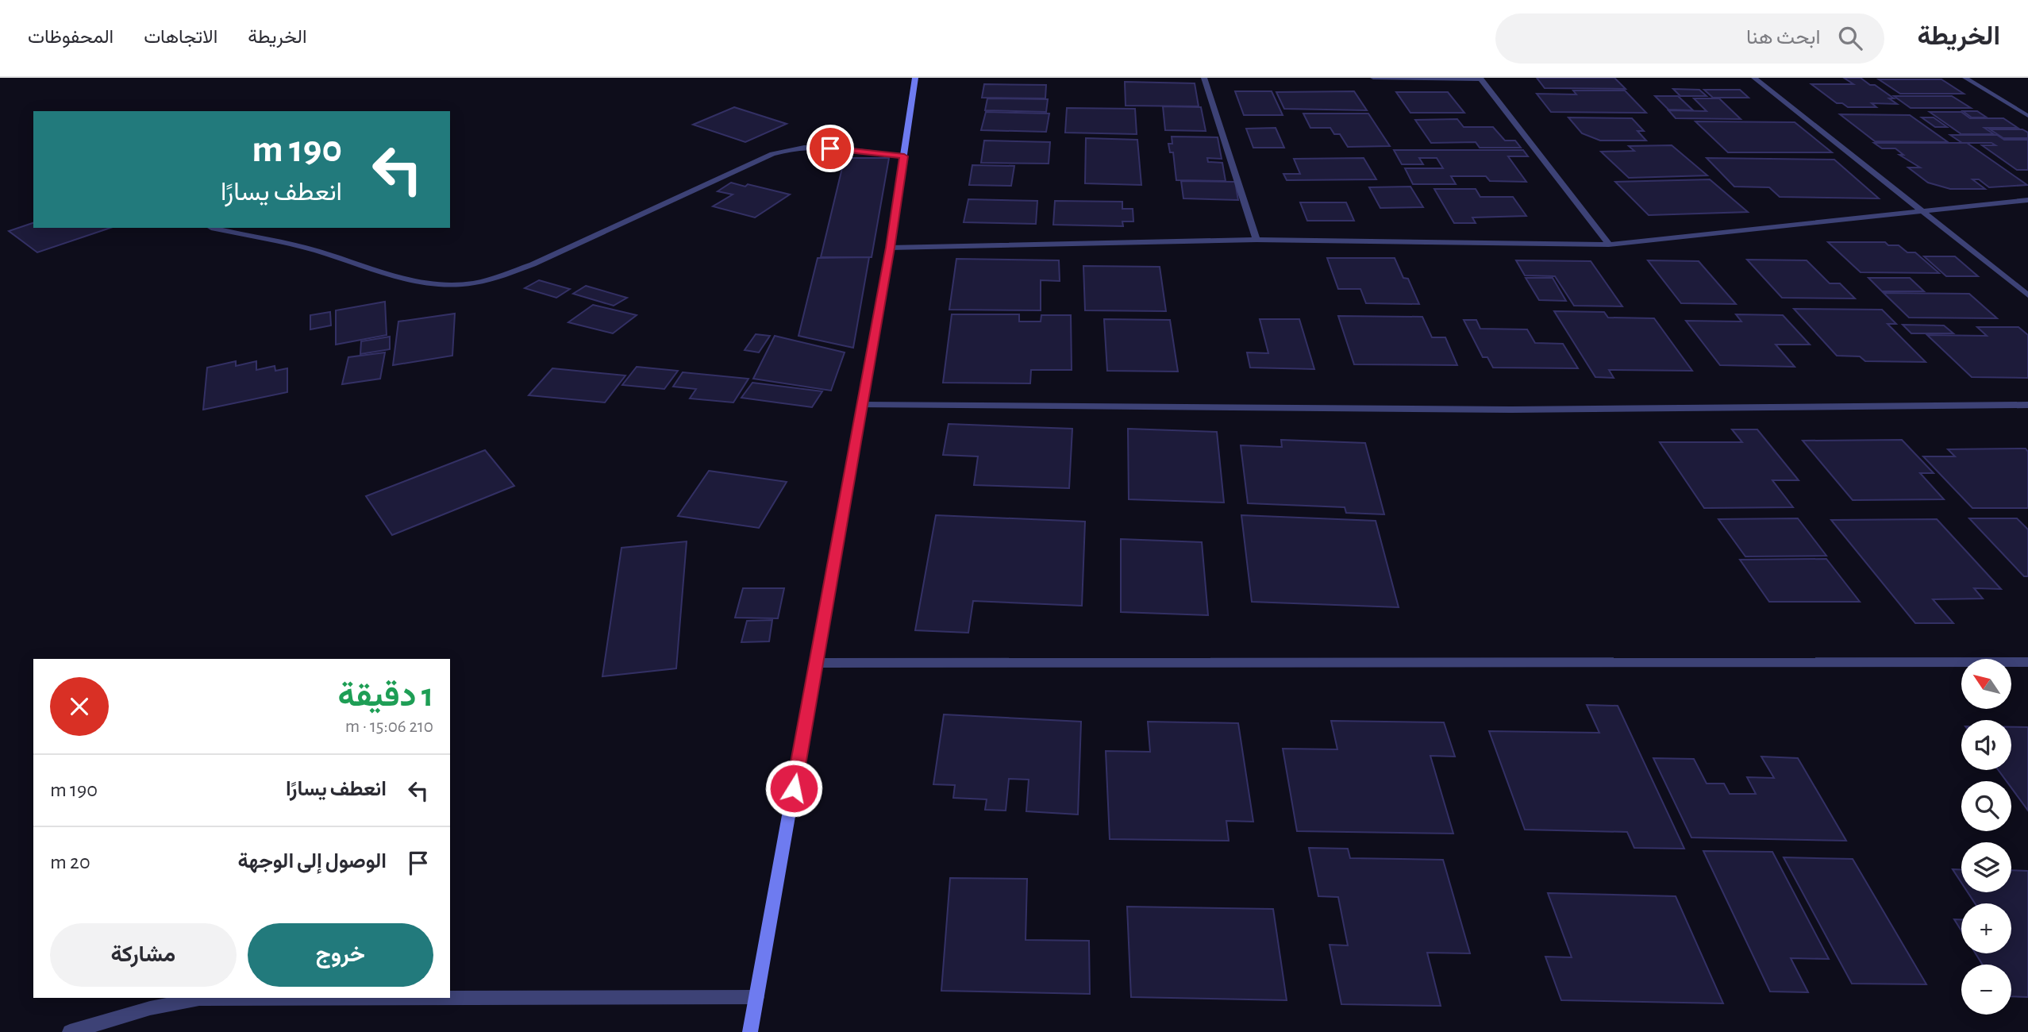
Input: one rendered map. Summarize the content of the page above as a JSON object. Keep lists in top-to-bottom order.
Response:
{
  "north": "top left",
  "page": {
    "header": "الخريطة",
    "search": "ابحث هنا",
    "nav": ["الخريطة", "الاتجاهات", "المحفوظات"],
    "turn": ["190 m", "انعطف يسارًا"],
    "map_buttons": ["+", "−"],
    "heading": ["1 دقيقة", "210 m · 15:06"],
    "list": [
      {
        "name": "انعطف يسارًا",
        "value": "190 m"
      },
      {
        "name": "الوصول إلى الوجهة",
        "value": "20 m"
      }
    ],
    "buttons": ["خروج", "مشاركة"]
  }
}
